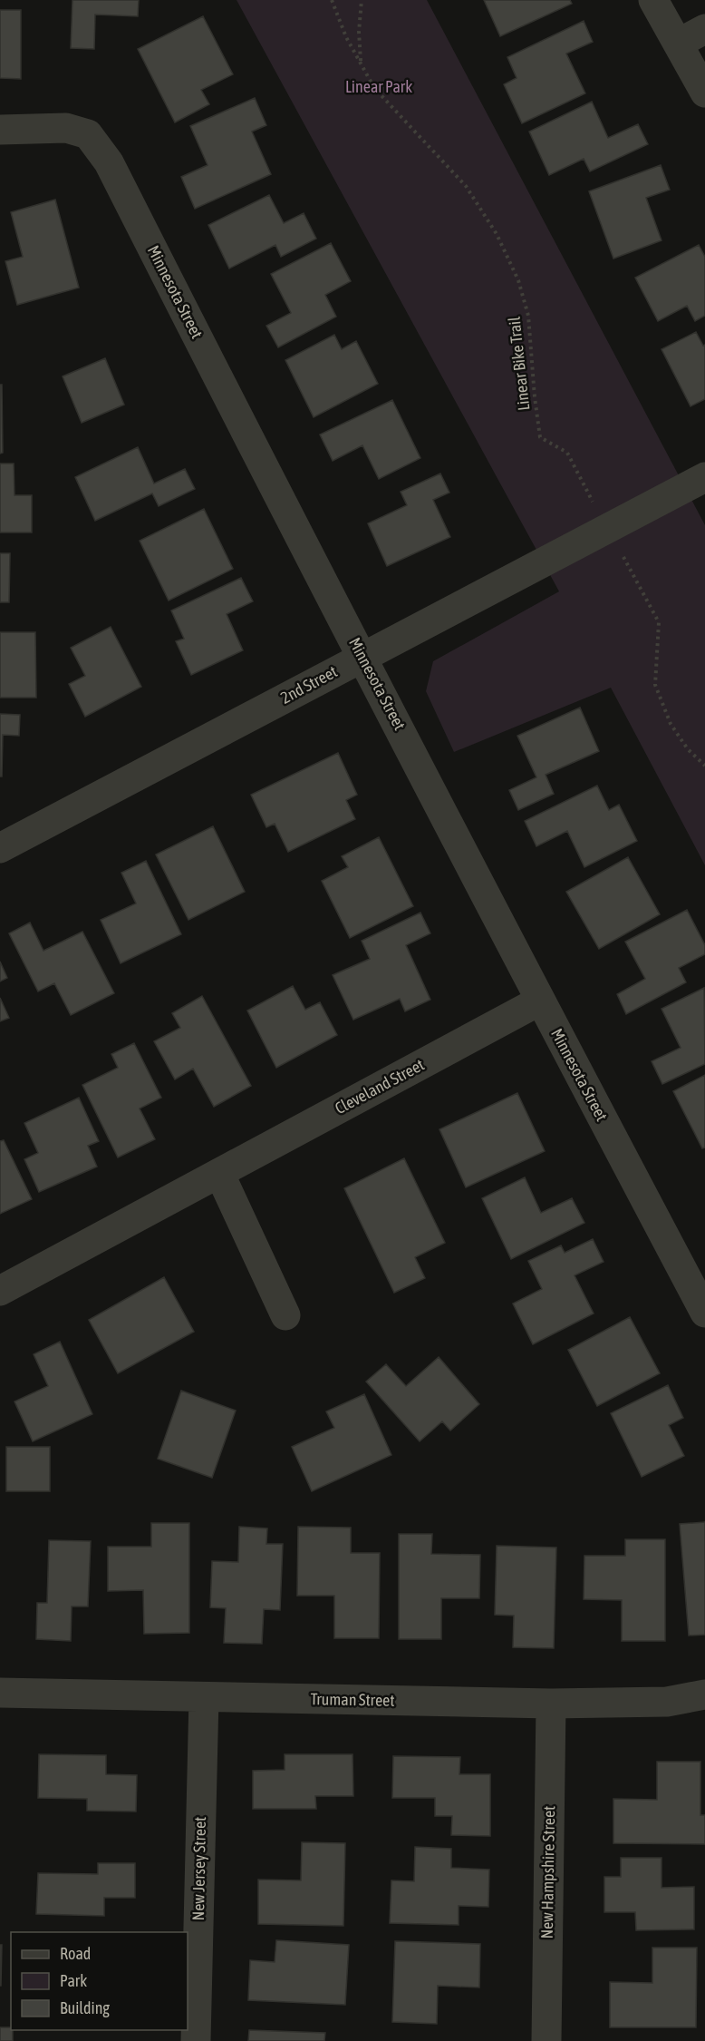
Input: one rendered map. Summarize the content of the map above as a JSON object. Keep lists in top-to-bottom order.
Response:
{
  "streets": {
    "street": [
      "Minnesota Street",
      "2nd Street",
      "Cleveland Street",
      "Truman Street",
      "New Jersey Street",
      "New Hampshire Street"
    ],
    "path": ["Linear Bike Trail"]
  },
  "crossings": [
    ["Minnesota Street", "2nd Street"],
    ["Minnesota Street", "Cleveland Street"],
    ["Truman Street", "New Jersey Street"],
    ["Truman Street", "New Hampshire Street"]
  ],
  "parks": ["Linear Park"],
  "legend": ["Road", "Park", "Building"]
}
